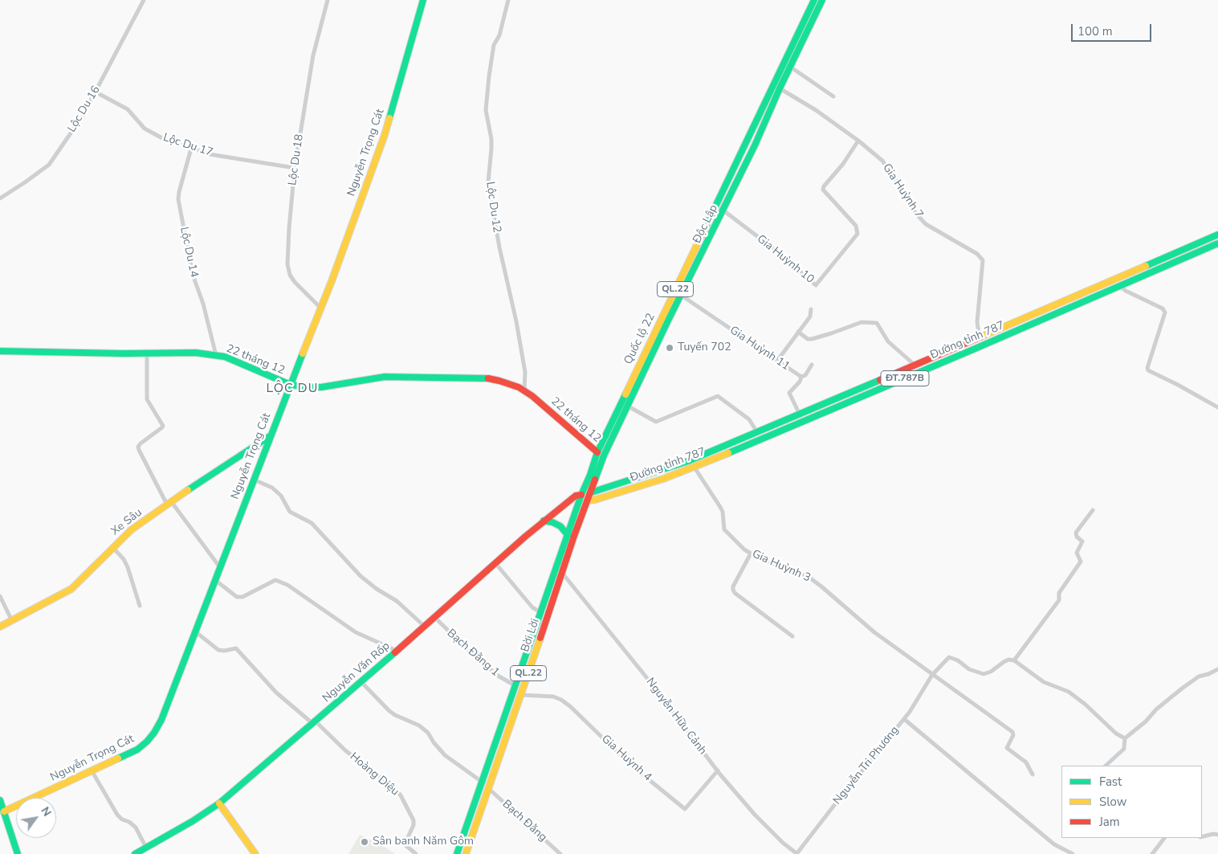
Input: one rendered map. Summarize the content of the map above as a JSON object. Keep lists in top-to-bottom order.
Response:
{
  "streets": {
    "main road": [
      "Nguyễn Trọng Cát",
      "Độc Lập",
      "QL.22",
      "Quốc lộ 22",
      "Đường tỉnh 787",
      "22 tháng 12",
      "ĐT.787B",
      "Xe Sâu",
      "Bời Lời",
      "Nguyễn Văn Rốp"
    ],
    "street": [
      "Lộc Du 16",
      "Lộc Du 17",
      "Lộc Du 18",
      "Gia Huỳnh 7",
      "Lộc Du 12",
      "Lộc Du 14",
      "Gia Huỳnh 10",
      "Gia Huỳnh 11",
      "Gia Huỳnh 3",
      "Bạch Đằng 1",
      "Nguyễn Hữu Cảnh",
      "Gia Huỳnh 4",
      "Nguyễn Tri Phương",
      "Hoàng Diệu",
      "Bạch Đằng"
    ]
  },
  "crossings": [
    ["Lộc Du 16", "Lộc Du 17"],
    ["Lộc Du 17", "Lộc Du 18"],
    ["Lộc Du 17", "Lộc Du 14"],
    ["Nguyễn Trọng Cát", "Lộc Du 18"],
    ["Nguyễn Trọng Cát", "22 tháng 12"],
    ["Nguyễn Trọng Cát", "Xe Sâu"],
    ["Nguyễn Trọng Cát", "Hoàng Diệu"],
    ["Gia Huỳnh 7", "Độc Lập"],
    ["Gia Huỳnh 7", "Gia Huỳnh 10"],
    ["Gia Huỳnh 7", "Đường tỉnh 787"],
    ["Lộc Du 12", "22 tháng 12"],
    ["Độc Lập", "Gia Huỳnh 10"],
    ["Độc Lập", "QL.22"],
    ["Độc Lập", "Gia Huỳnh 11"],
    ["Độc Lập", "22 tháng 12"],
    ["Lộc Du 14", "22 tháng 12"],
    ["QL.22", "Quốc lộ 22"],
    ["QL.22", "Đường tỉnh 787"],
    ["QL.22", "22 tháng 12"],
    ["QL.22", "Bời Lời"],
    ["Quốc lộ 22", "Đường tỉnh 787"],
    ["Quốc lộ 22", "22 tháng 12"],
    ["Quốc lộ 22", "Bời Lời"],
    ["Quốc lộ 22", "Nguyễn Văn Rốp"],
    ["Đường tỉnh 787", "Gia Huỳnh 11"],
    ["Đường tỉnh 787", "Gia Huỳnh 3"],
    ["Đường tỉnh 787", "Bời Lời"],
    ["Đường tỉnh 787", "Nguyễn Văn Rốp"],
    ["Gia Huỳnh 3", "Nguyễn Tri Phương"],
    ["Bời Lời", "Bạch Đằng 1"],
    ["Bời Lời", "Nguyễn Văn Rốp"],
    ["Bời Lời", "Nguyễn Hữu Cảnh"],
    ["Bời Lời", "Gia Huỳnh 4"],
    ["Bời Lời", "Bạch Đằng"],
    ["Bạch Đằng 1", "Nguyễn Văn Rốp"],
    ["Nguyễn Văn Rốp", "Hoàng Diệu"],
    ["Nguyễn Hữu Cảnh", "Gia Huỳnh 4"],
    ["Nguyễn Hữu Cảnh", "Nguyễn Tri Phương"]
  ],
  "districts": ["LỘC DU"],
  "places": ["Tuyến 702", "Sân banh Năm Gôm"],
  "legend": ["Fast", "Slow", "Jam"],
  "scale_bar": "100 m",
  "north": "top right"
}
